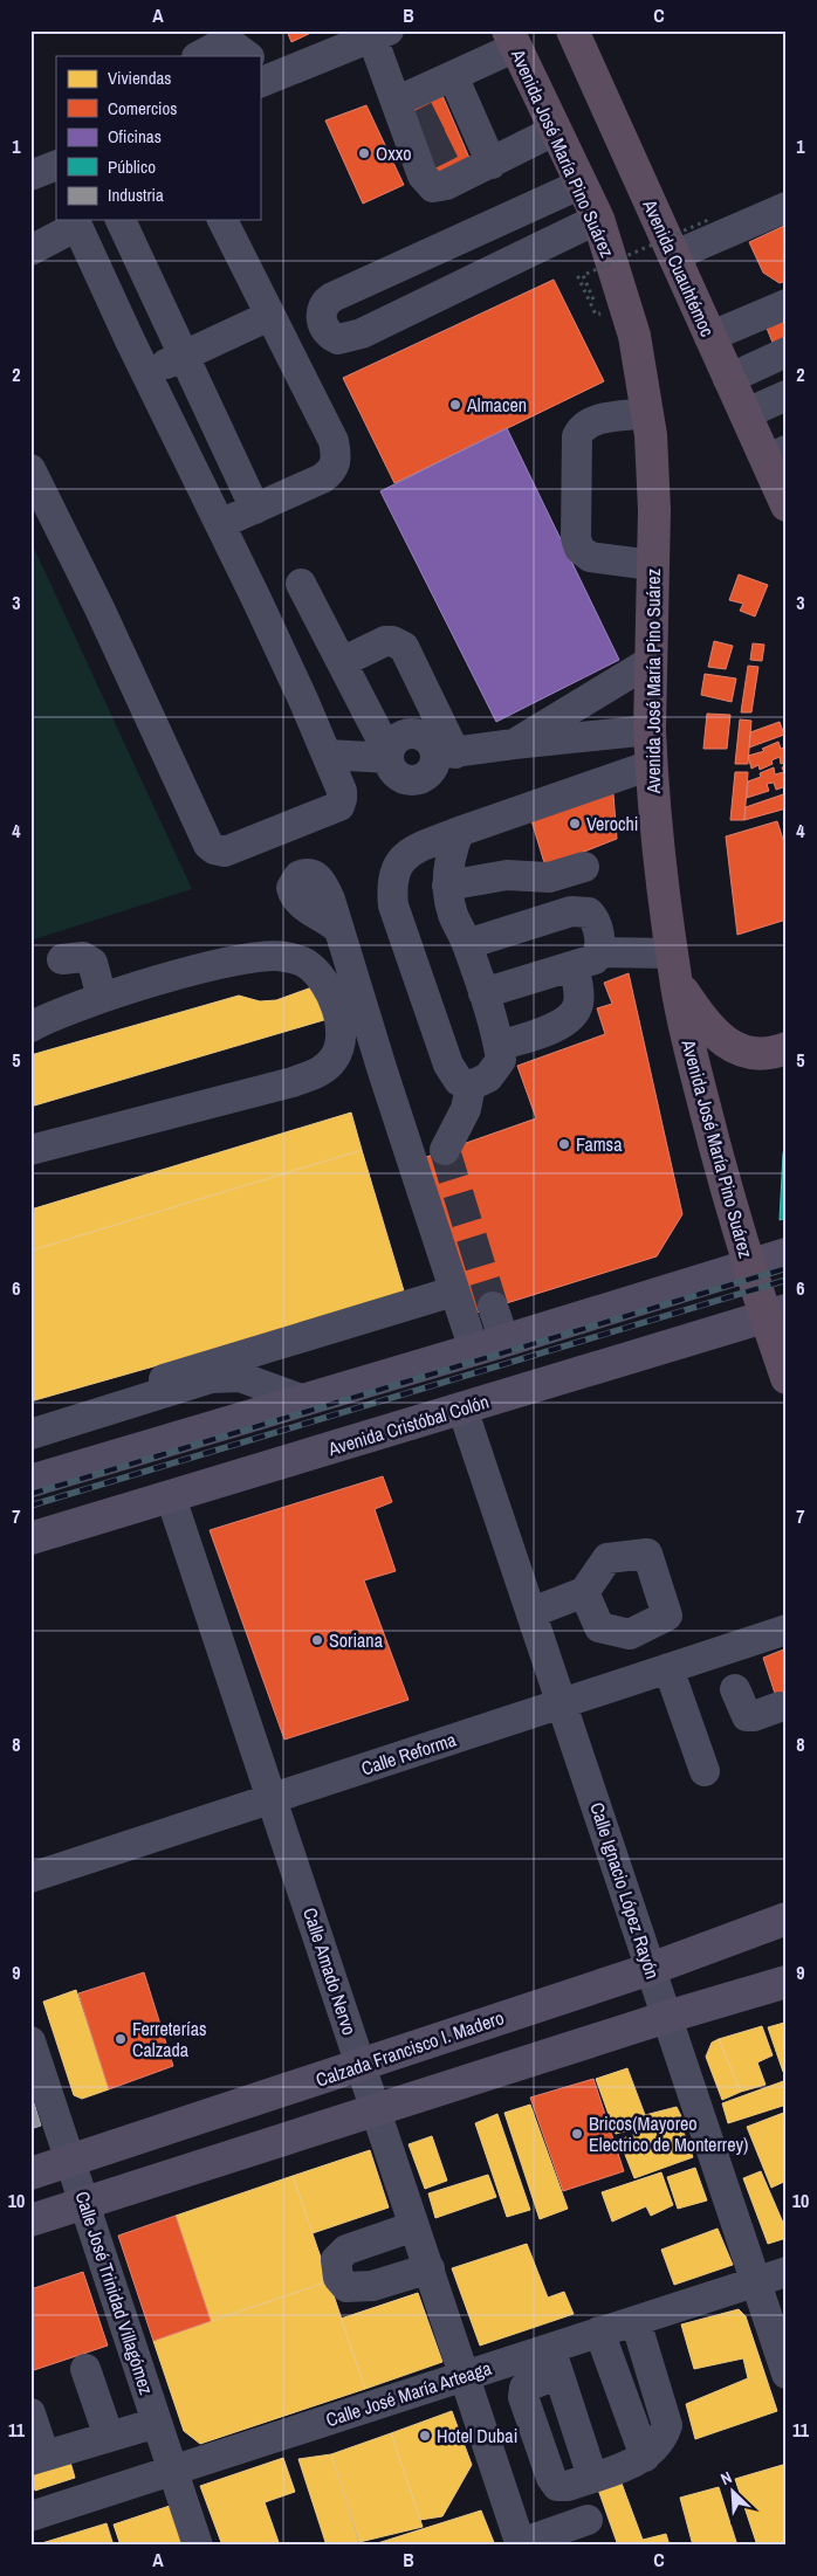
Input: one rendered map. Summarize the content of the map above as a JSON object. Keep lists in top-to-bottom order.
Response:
{
  "streets": {
    "highway": ["Avenida José María Pino Suárez", "Avenida Cuauhtémoc"],
    "main road": ["Avenida Cristóbal Colón", "Calzada Francisco I. Madero"],
    "street": [
      "Calle Reforma",
      "Calle Ignacio López Rayón",
      "Calle Amado Nervo",
      "Calle José Trinidad Villagómez",
      "Calle José María Arteaga"
    ]
  },
  "crossings": [
    ["Avenida José María Pino Suárez", "Avenida Cristóbal Colón"],
    ["Avenida Cristóbal Colón", "Calle Ignacio López Rayón"],
    ["Avenida Cristóbal Colón", "Calle Amado Nervo"],
    ["Calle Reforma", "Calle Ignacio López Rayón"],
    ["Calle Reforma", "Calle Amado Nervo"],
    ["Calle Ignacio López Rayón", "Calzada Francisco I. Madero"],
    ["Calle Ignacio López Rayón", "Calle José María Arteaga"],
    ["Calle Amado Nervo", "Calzada Francisco I. Madero"],
    ["Calle Amado Nervo", "Calle José María Arteaga"],
    ["Calzada Francisco I. Madero", "Calle José Trinidad Villagómez"],
    ["Calle José Trinidad Villagómez", "Calle José María Arteaga"]
  ],
  "places": [
    "Oxxo",
    "Almacen",
    "Verochi",
    "Famsa",
    "Soriana",
    "Ferreterías Calzada",
    "Bricos(Mayoreo Electrico de Monterrey)",
    "Hotel Dubai"
  ],
  "legend": [
    "Viviendas",
    "Comercios",
    "Oficinas",
    "Público",
    "Industria"
  ],
  "north": "top left",
  "grid": {
    "columns": ["A", "B", "C"],
    "rows": [
      "1",
      "2",
      "3",
      "4",
      "5",
      "6",
      "7",
      "8",
      "9",
      "10",
      "11"
    ]
  }
}
